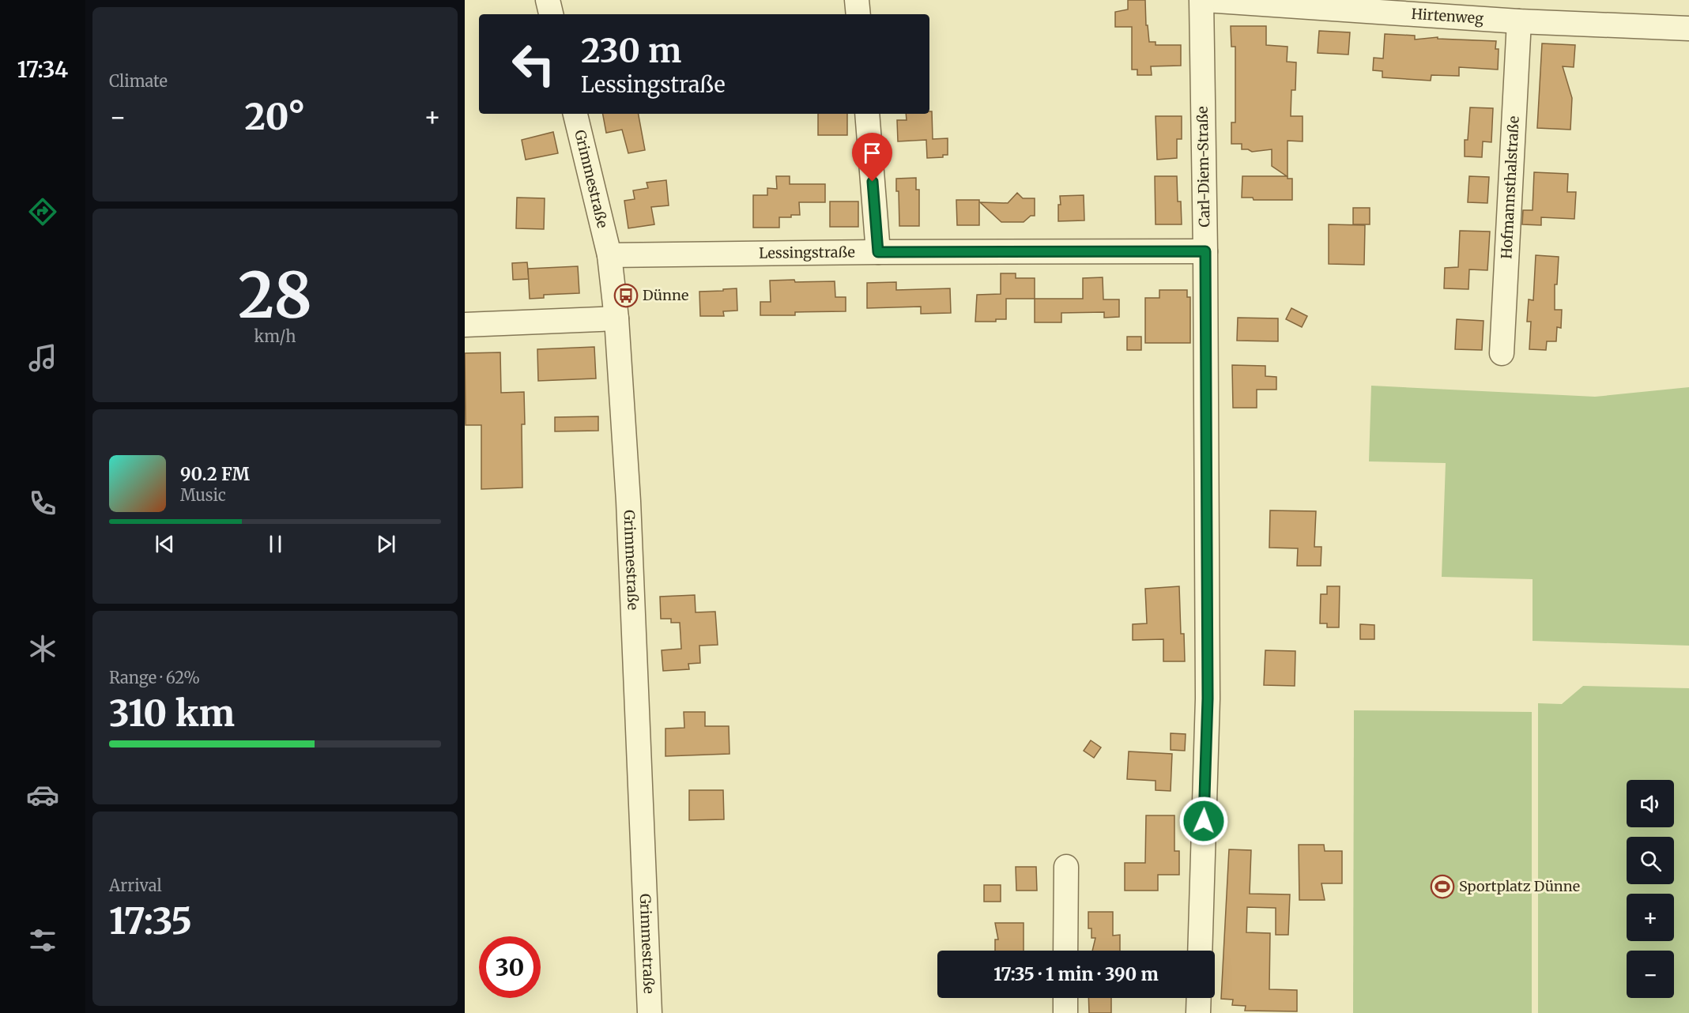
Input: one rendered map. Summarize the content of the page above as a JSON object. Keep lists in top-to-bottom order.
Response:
{
  "streets": {
    "street": [
      "Hirtenweg",
      "Carl-Diem-Straße",
      "Grimmestraße",
      "Hofmannsthalstraße",
      "Lessingstraße"
    ]
  },
  "crossings": [
    ["Hirtenweg", "Carl-Diem-Straße"],
    ["Hirtenweg", "Hofmannsthalstraße"],
    ["Carl-Diem-Straße", "Lessingstraße"],
    ["Grimmestraße", "Lessingstraße"]
  ],
  "places": {
    "bus stop": ["Dünne"],
    "sports": ["Sportplatz Dünne"]
  },
  "page": {
    "tabs": "17:34",
    "tile": [
      "Climate",
      ["28", "km/h"],
      ["Range · 62%", "310 km"],
      ["Arrival", "17:35"]
    ],
    "turn": ["230 m", "Lessingstraße"],
    "heat": ["−", "20°", "+"],
    "song": ["90.2 FM", "Music"],
    "map_buttons": ["+", "−"],
    "limit": "30",
    "trip": "17:35 · 1 min · 390 m"
  }
}
